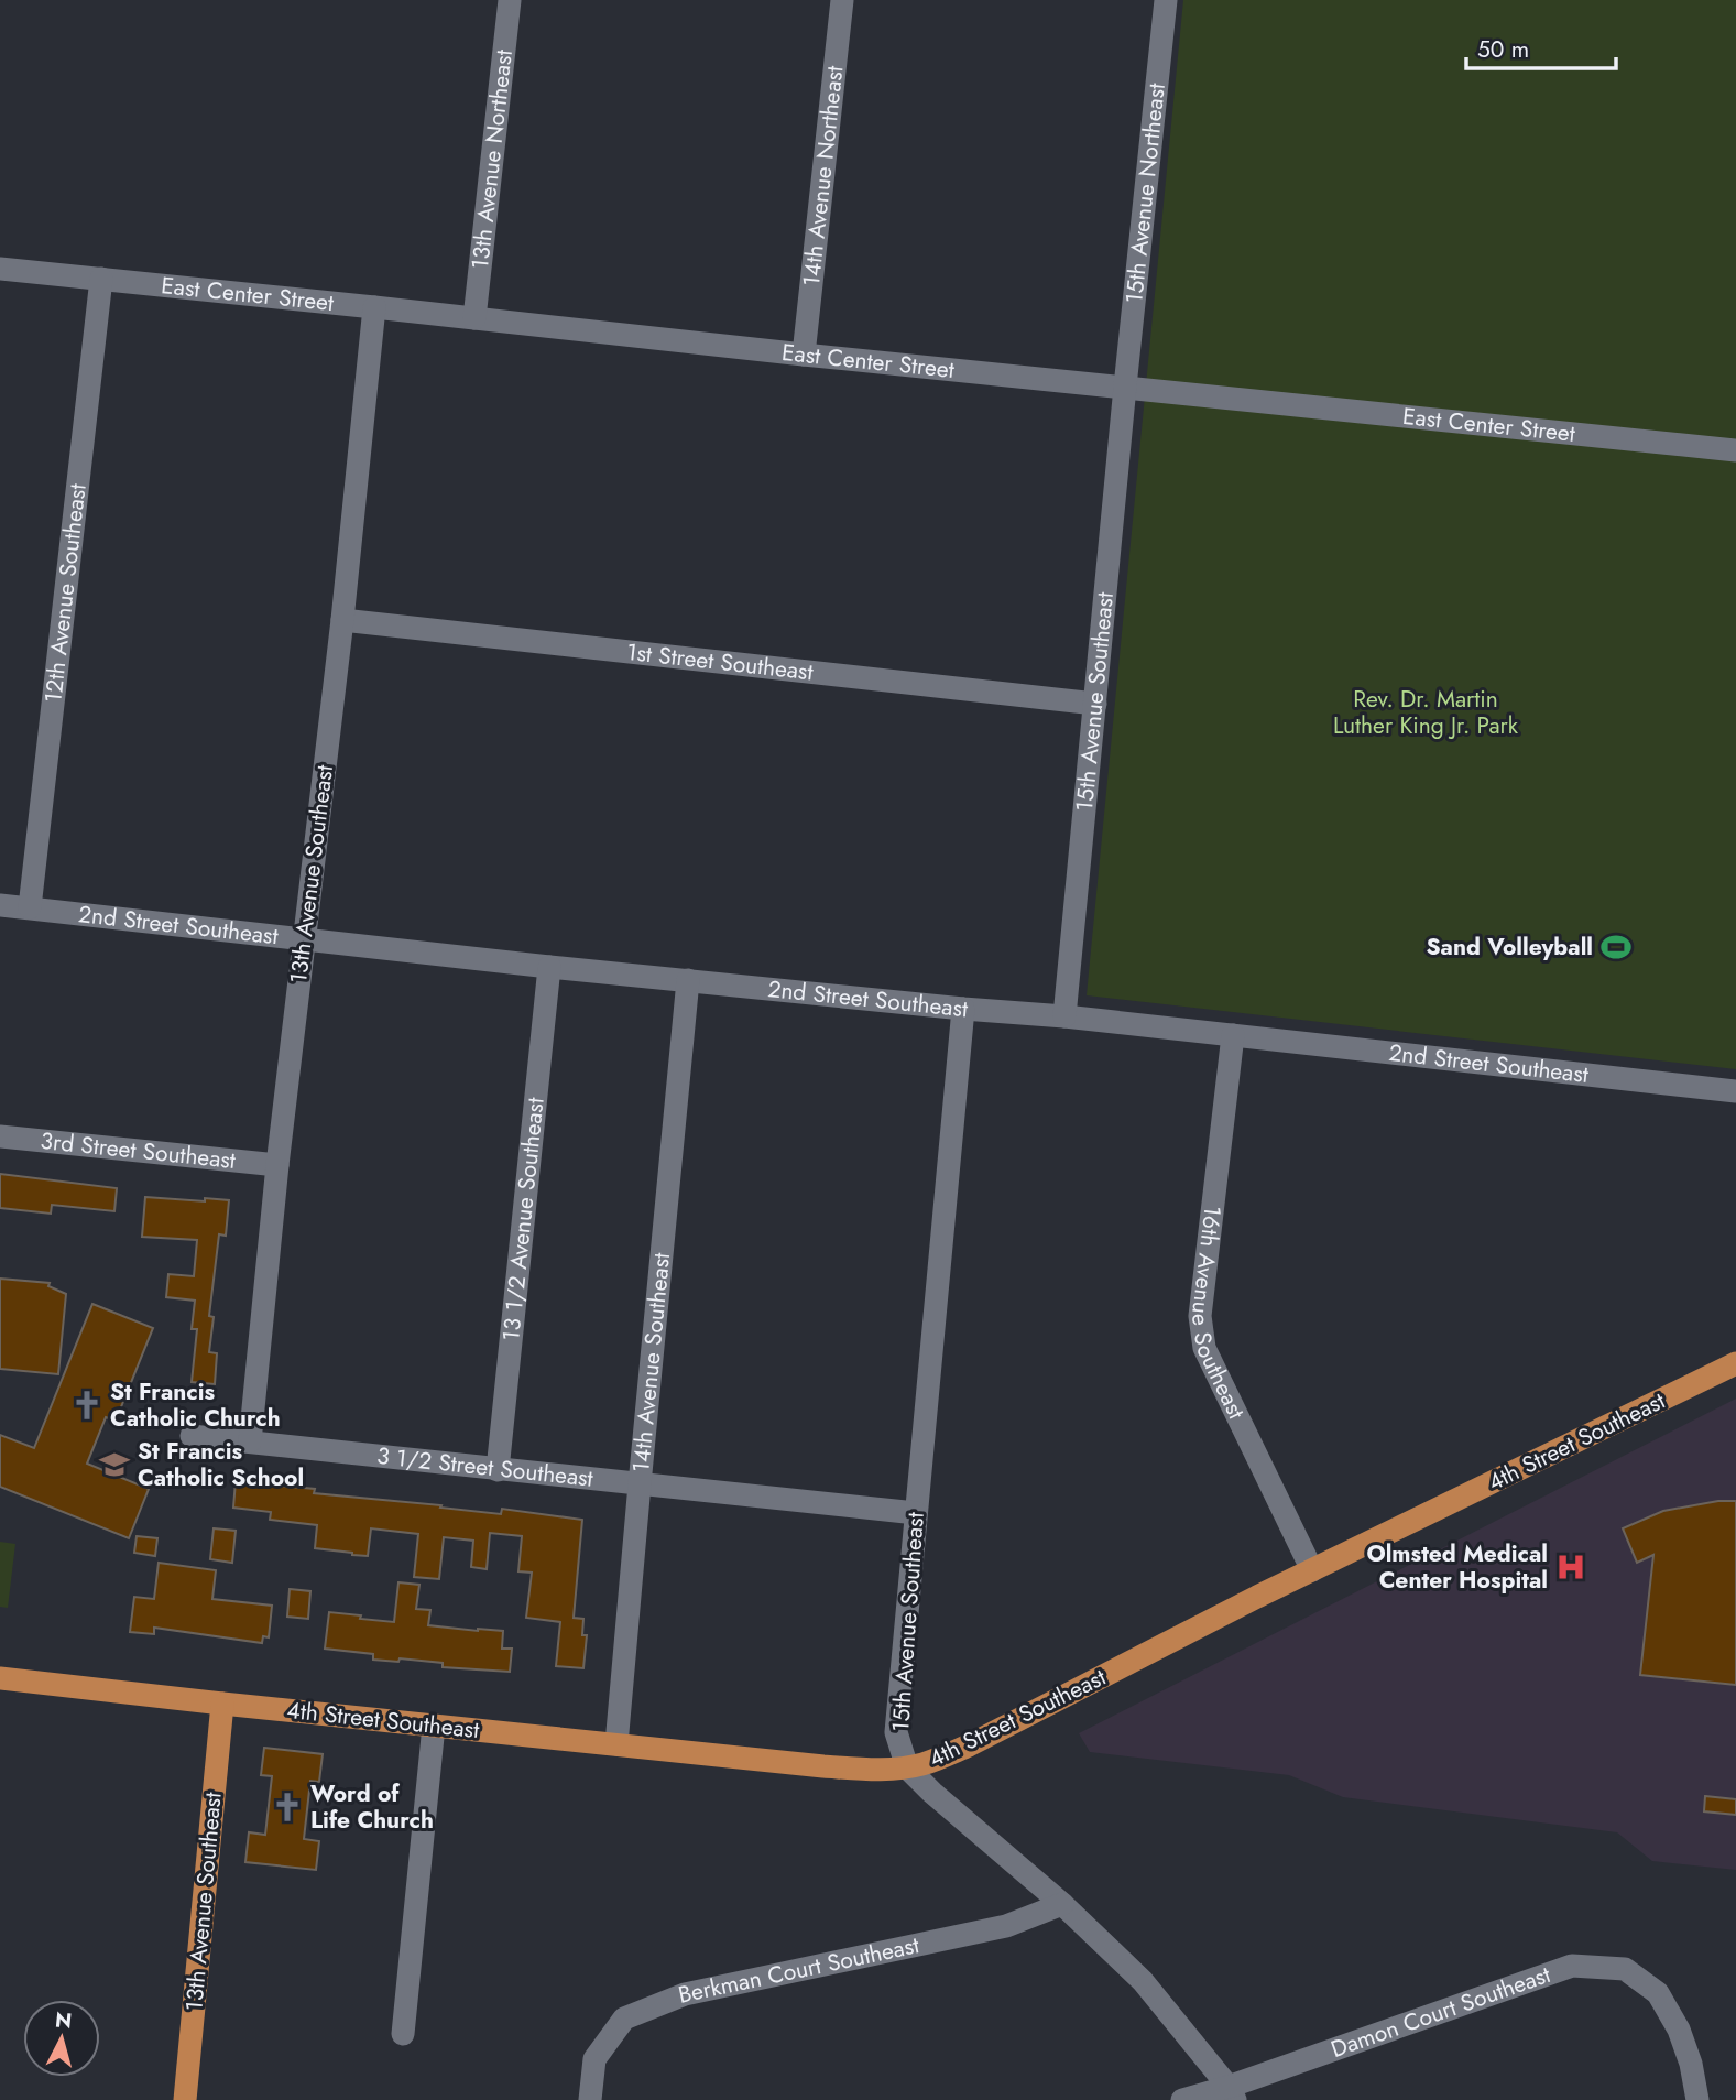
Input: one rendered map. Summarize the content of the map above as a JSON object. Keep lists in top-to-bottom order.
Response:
{
  "streets": {
    "main road": ["13th Avenue Southeast", "4th Street Southeast"],
    "street": [
      "13th Avenue Northeast",
      "14th Avenue Northeast",
      "15th Avenue Northeast",
      "East Center Street",
      "12th Avenue Southeast",
      "1st Street Southeast",
      "15th Avenue Southeast",
      "2nd Street Southeast",
      "3rd Street Southeast",
      "13 1/2 Avenue Southeast",
      "16th Avenue Southeast",
      "14th Avenue Southeast",
      "3 1/2 Street Southeast",
      "Berkman Court Southeast",
      "Damon Court Southeast"
    ]
  },
  "crossings": [
    ["13th Avenue Northeast", "East Center Street"],
    ["14th Avenue Northeast", "East Center Street"],
    ["15th Avenue Northeast", "East Center Street"],
    ["15th Avenue Northeast", "15th Avenue Southeast"],
    ["East Center Street", "12th Avenue Southeast"],
    ["East Center Street", "15th Avenue Southeast"],
    ["East Center Street", "13th Avenue Southeast"],
    ["12th Avenue Southeast", "2nd Street Southeast"],
    ["1st Street Southeast", "15th Avenue Southeast"],
    ["1st Street Southeast", "13th Avenue Southeast"],
    ["15th Avenue Southeast", "2nd Street Southeast"],
    ["15th Avenue Southeast", "4th Street Southeast"],
    ["15th Avenue Southeast", "3 1/2 Street Southeast"],
    ["15th Avenue Southeast", "Berkman Court Southeast"],
    ["15th Avenue Southeast", "Damon Court Southeast"],
    ["13th Avenue Southeast", "2nd Street Southeast"],
    ["13th Avenue Southeast", "3rd Street Southeast"],
    ["13th Avenue Southeast", "4th Street Southeast"],
    ["13th Avenue Southeast", "3 1/2 Street Southeast"],
    ["2nd Street Southeast", "13 1/2 Avenue Southeast"],
    ["2nd Street Southeast", "16th Avenue Southeast"],
    ["2nd Street Southeast", "14th Avenue Southeast"],
    ["13 1/2 Avenue Southeast", "3 1/2 Street Southeast"],
    ["16th Avenue Southeast", "4th Street Southeast"],
    ["14th Avenue Southeast", "4th Street Southeast"],
    ["14th Avenue Southeast", "3 1/2 Street Southeast"]
  ],
  "parks": ["Rev. Dr. Martin Luther King Jr. Park"],
  "places": {
    "sports": ["Sand Volleyball"],
    "church": ["St Francis Catholic Church", "Word of Life Church"],
    "school or university": ["St Francis Catholic School"],
    "hospital": ["Olmsted Medical Center Hospital"]
  },
  "scale_bar": "50 m",
  "north": "top"
}
